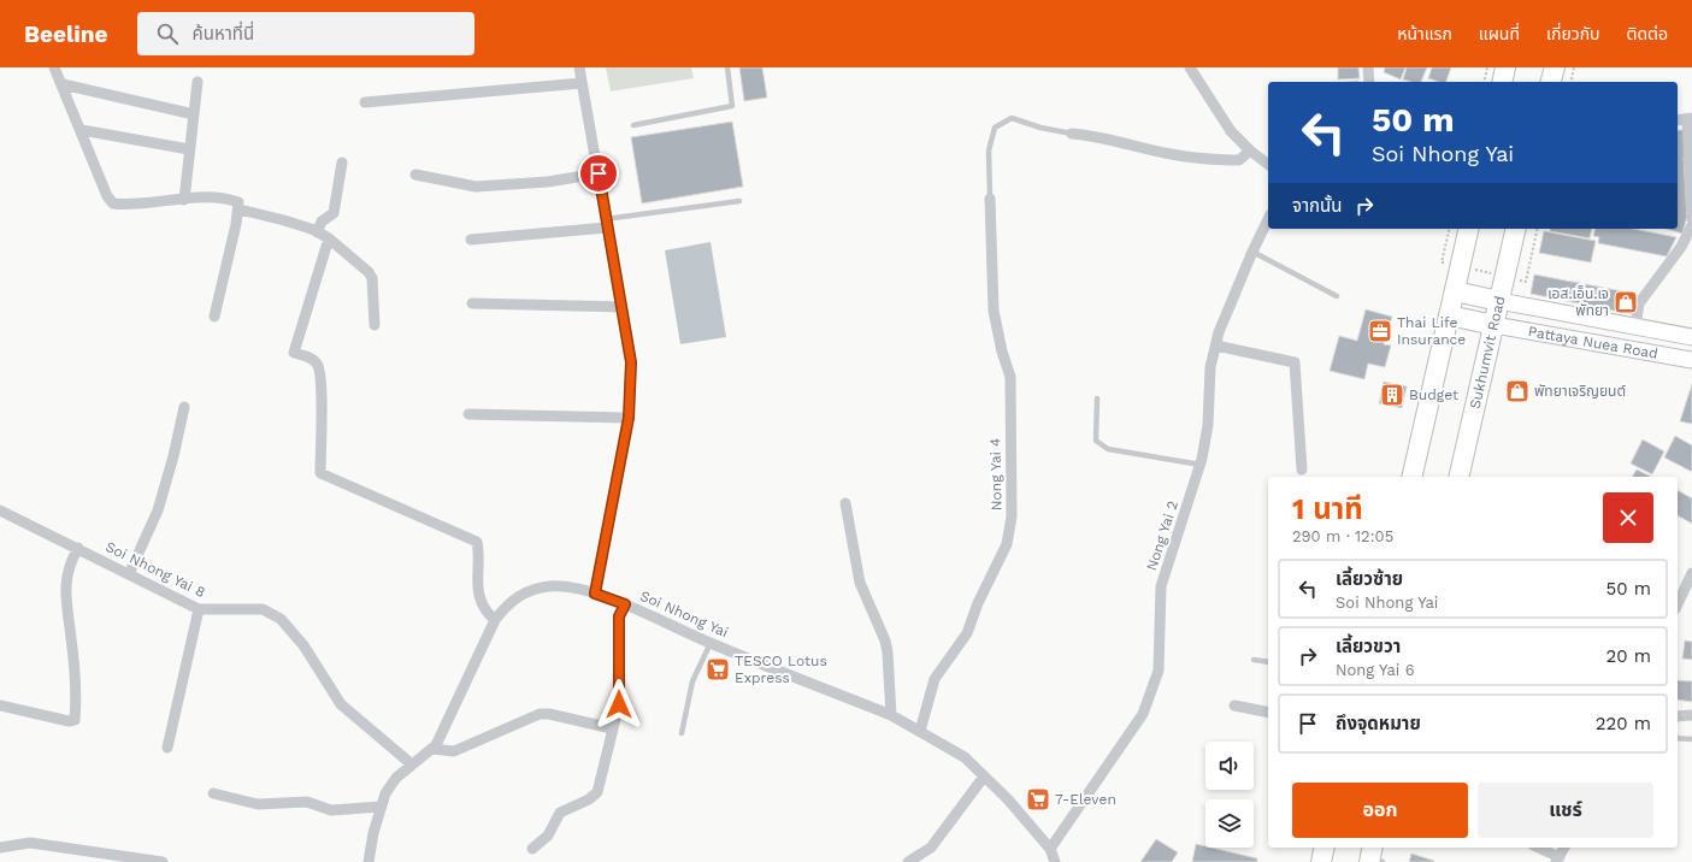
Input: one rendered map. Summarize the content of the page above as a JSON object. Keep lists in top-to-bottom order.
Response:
{
  "streets": {
    "highway": ["Sukhumvit Road"],
    "main road": ["Pattaya Nuea Road"],
    "street": [
      "Nong Yai 4",
      "Nong Yai 2",
      "Soi Nhong Yai 8",
      "Soi Nhong Yai"
    ]
  },
  "crossings": [
    ["Pattaya Nuea Road", "Sukhumvit Road"],
    ["Nong Yai 4", "Soi Nhong Yai"],
    ["Nong Yai 2", "Soi Nhong Yai"],
    ["Soi Nhong Yai 8", "Soi Nhong Yai"]
  ],
  "places": {
    "shop": ["เอส.เอ็น.เจ พัทยา", "พัทยาเจริญยนต์"],
    "office": ["Thai Life Insurance"],
    "building": ["Budget"],
    "supermarket": ["TESCO Lotus Express", "7-Eleven"]
  },
  "page": {
    "header": "Beeline",
    "search": "ค้นหาที่นี่",
    "nav": [
      "หน้าแรก",
      "แผนที่",
      "เกี่ยวกับ",
      "ติดต่อ"
    ],
    "turn": ["50 m", "Soi Nhong Yai"],
    "then": "จากนั้น",
    "heading": ["1 นาที", "290 m · 12:05"],
    "list": [
      {
        "name": "เลี้ยวซ้าย",
        "note": "Soi Nhong Yai",
        "value": "50 m"
      },
      {
        "name": "เลี้ยวขวา",
        "note": "Nong Yai 6",
        "value": "20 m"
      },
      {
        "name": "ถึงจุดหมาย",
        "value": "220 m"
      }
    ],
    "buttons": ["ออก", "แชร์"]
  }
}
